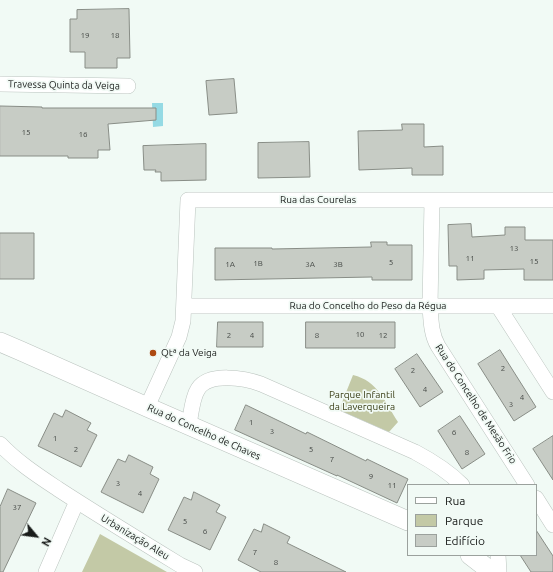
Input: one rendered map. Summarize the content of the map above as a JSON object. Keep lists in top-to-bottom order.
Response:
{
  "streets": {
    "street": [
      "Travessa Quinta da Veiga",
      "Rua das Courelas",
      "Rua do Concelho do Peso da Régua",
      "Rua do Concelho de Mesão Frio",
      "Rua do Concelho de Chaves",
      "Urbanização Aleu"
    ]
  },
  "crossings": [
    ["Rua das Courelas", "Rua do Concelho do Peso da Régua"],
    ["Rua das Courelas", "Rua do Concelho de Mesão Frio"],
    ["Rua do Concelho do Peso da Régua", "Rua do Concelho de Mesão Frio"]
  ],
  "parks": ["Parque Infantil da Laverqueira"],
  "places": ["Qtª da Veiga"],
  "house_numbers": [
    "19",
    "18",
    "15",
    "16",
    "13",
    "11",
    "15",
    "5",
    "1B",
    "1A",
    "3A",
    "3B",
    "10",
    "2",
    "4",
    "8",
    "12",
    "2",
    "2",
    "4",
    "4",
    "3",
    "1",
    "3",
    "6",
    "1",
    "2",
    "5",
    "8",
    "7",
    "9",
    "3",
    "11",
    "4",
    "37",
    "5",
    "6",
    "7",
    "8"
  ],
  "legend": ["Rua", "Parque", "Edifício"],
  "north": "bottom right"
}
